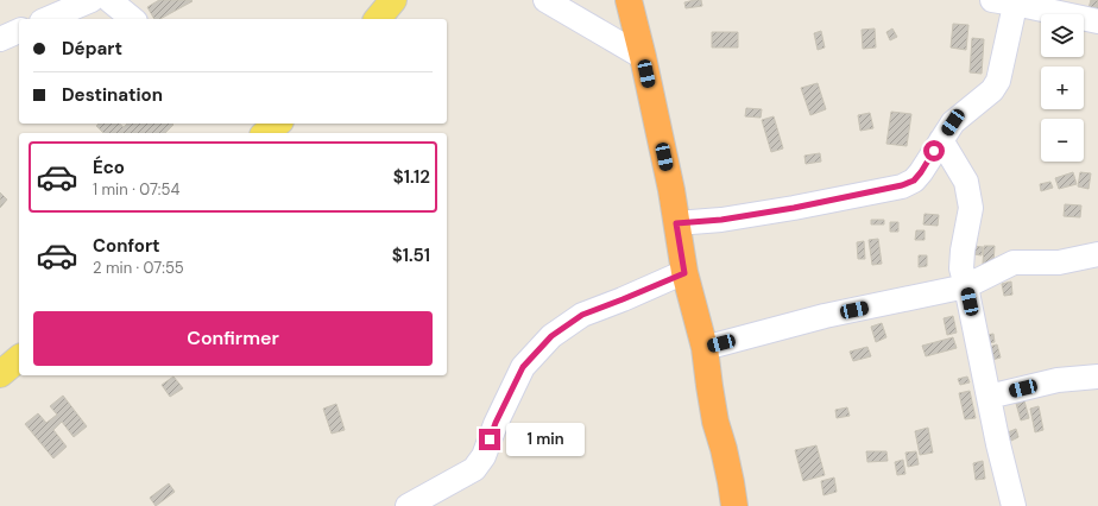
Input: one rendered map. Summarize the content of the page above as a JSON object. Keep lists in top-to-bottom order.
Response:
{
  "page": {
    "map_buttons": ["+", "−"],
    "banner": ["Départ", "Destination"],
    "list": [
      {
        "name": "Éco",
        "note": "1 min · 07:54",
        "value": "$1.12"
      },
      {
        "name": "Confort",
        "note": "2 min · 07:55",
        "value": "$1.51"
      }
    ],
    "buttons": "Confirmer",
    "bubble": "1 min"
  }
}
